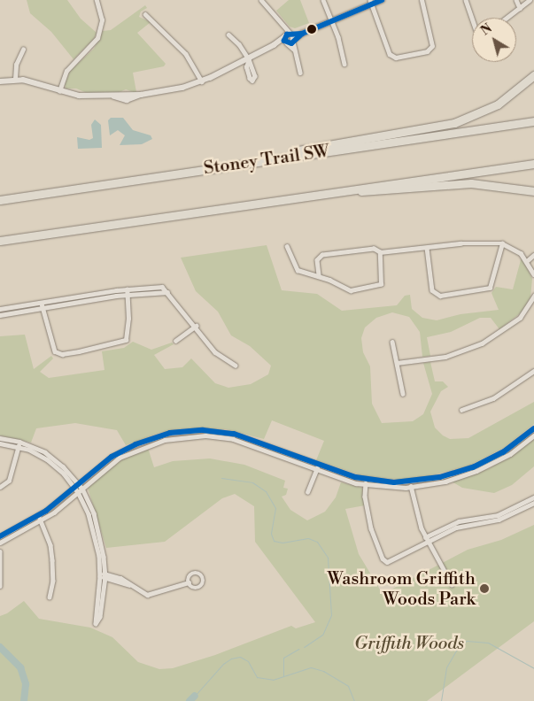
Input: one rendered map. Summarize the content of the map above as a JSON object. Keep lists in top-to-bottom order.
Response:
{
  "streets": {
    "highway": ["Stoney Trail SW"]
  },
  "parks": ["Griffith Woods"],
  "places": ["Washroom Griffith Woods Park"],
  "north": "top left"
}
